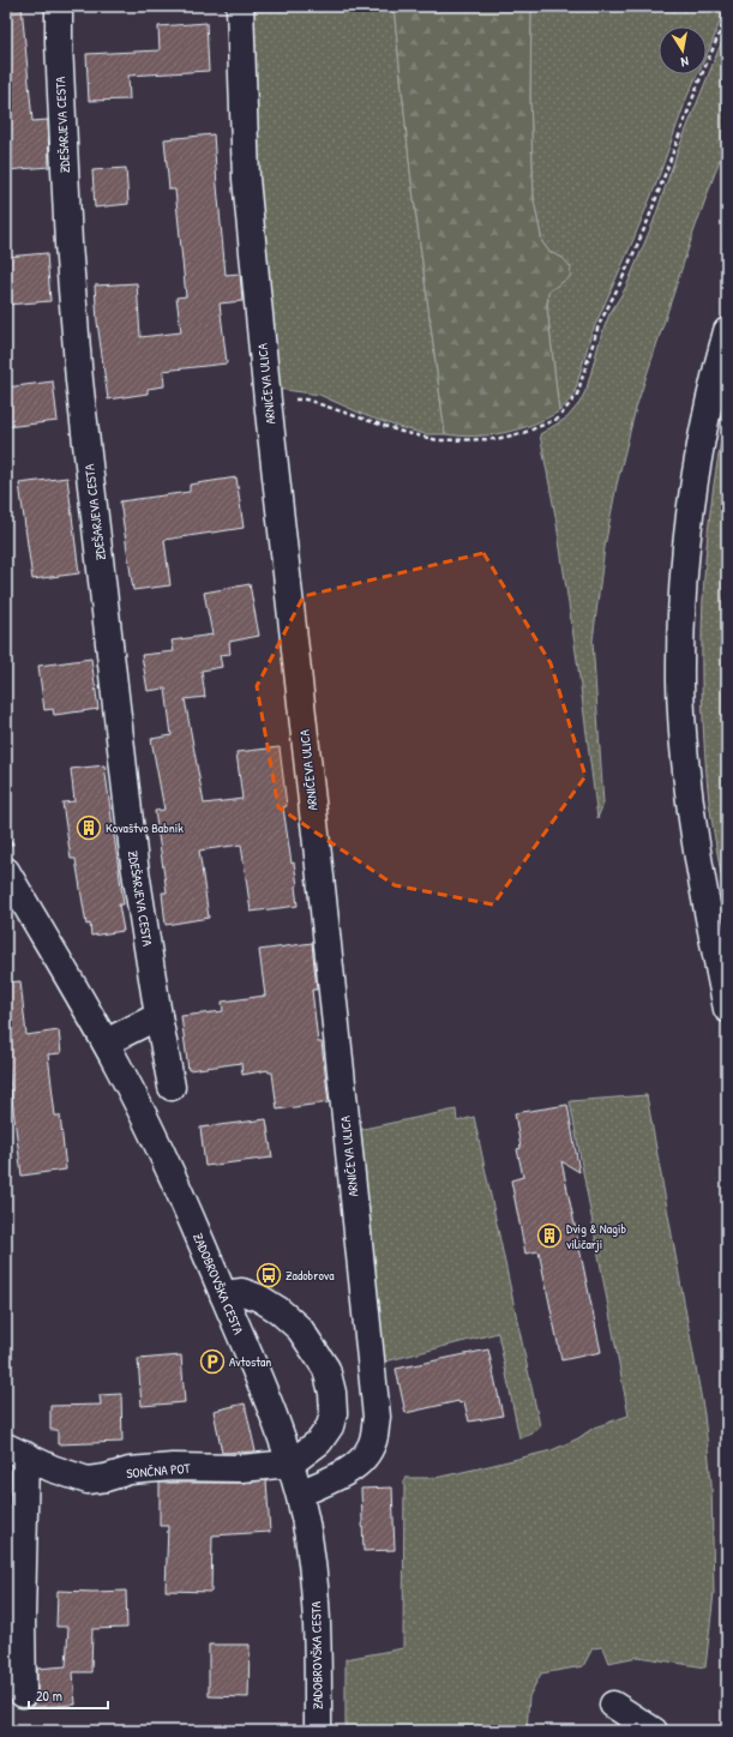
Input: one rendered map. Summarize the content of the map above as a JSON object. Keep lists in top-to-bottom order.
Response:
{
  "streets": {
    "main road": [
      "ZDEŠARJEVA CESTA",
      "ARNIČEVA ULICA",
      "ZADOBROVŠKA CESTA",
      "SONČNA POT"
    ]
  },
  "crossings": [
    ["ARNIČEVA ULICA", "ZADOBROVŠKA CESTA"],
    ["ZADOBROVŠKA CESTA", "SONČNA POT"]
  ],
  "places": {
    "building": ["Kovaštvo Babnik", "Dvig & Nagib viličarji"],
    "bus stop": ["Zadobrova"],
    "parking": ["Avtostan"]
  },
  "scale_bar": "20 m",
  "north": "bottom"
}
